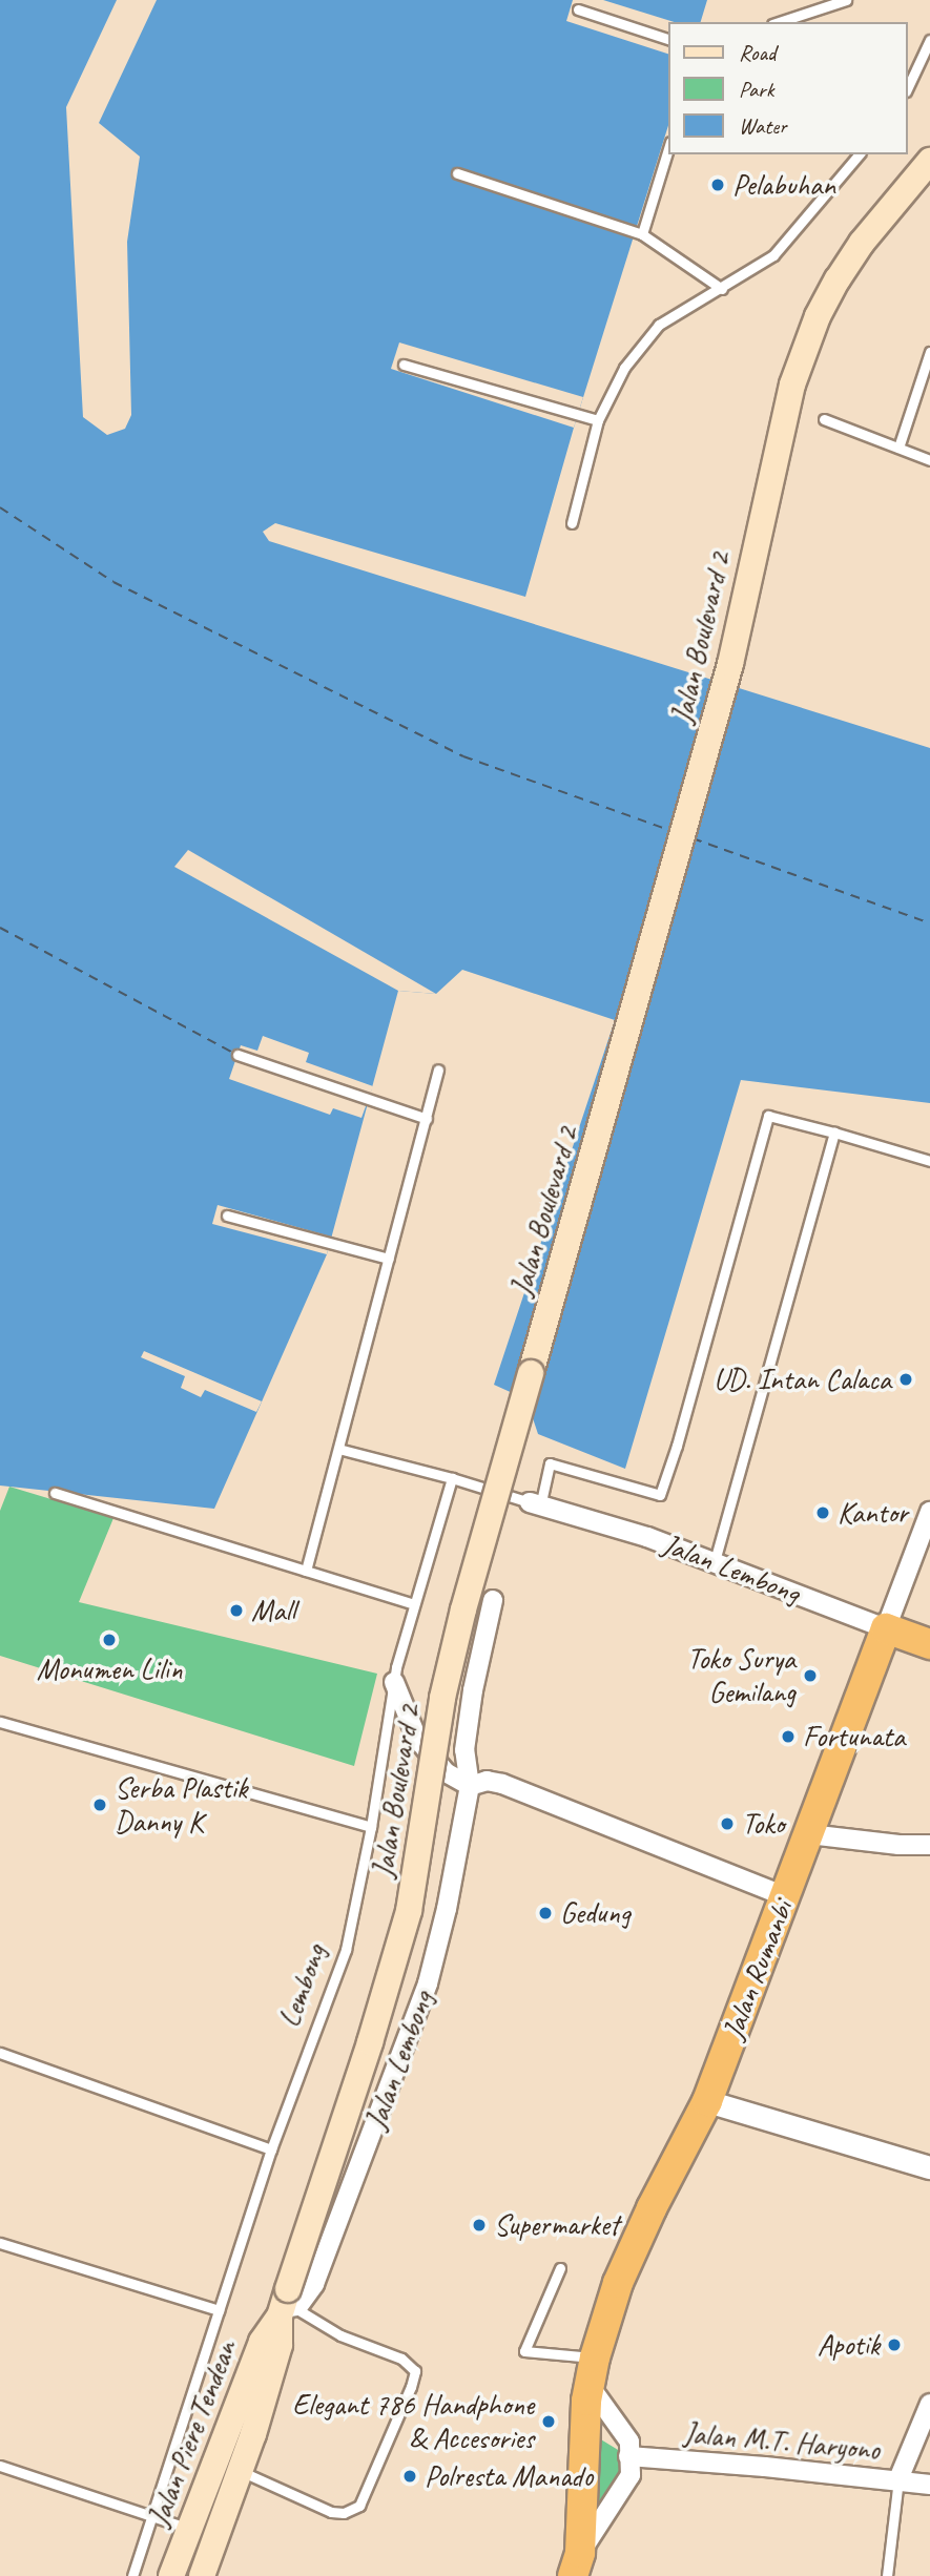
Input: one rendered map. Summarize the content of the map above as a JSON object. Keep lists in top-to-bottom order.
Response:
{
  "streets": {
    "highway": ["Jalan Lembong", "Jalan Rumanbi"],
    "main road": ["Jalan Boulevard 2", "Jalan Piere Tendean"],
    "street": ["Jalan M.T. Haryono"],
    "lane": ["Lembong"]
  },
  "crossings": [
    ["Jalan Boulevard 2", "Jalan Lembong"],
    ["Jalan Boulevard 2", "Jalan Piere Tendean"],
    ["Jalan Lembong", "Jalan Rumanbi"],
    ["Jalan Lembong", "Jalan Piere Tendean"]
  ],
  "places": [
    "Pelabuhan",
    "UD. Intan Calaca",
    "Kantor",
    "Mall",
    "Monumen Lilin",
    "Toko Surya Gemilang",
    "Fortunata",
    "Serba Plastik Danny K",
    "Toko",
    "Gedung",
    "Supermarket",
    "Apotik",
    "Elegant 786 Handphone & Accesories",
    "Polresta Manado"
  ],
  "legend": ["Road", "Park", "Water"]
}
